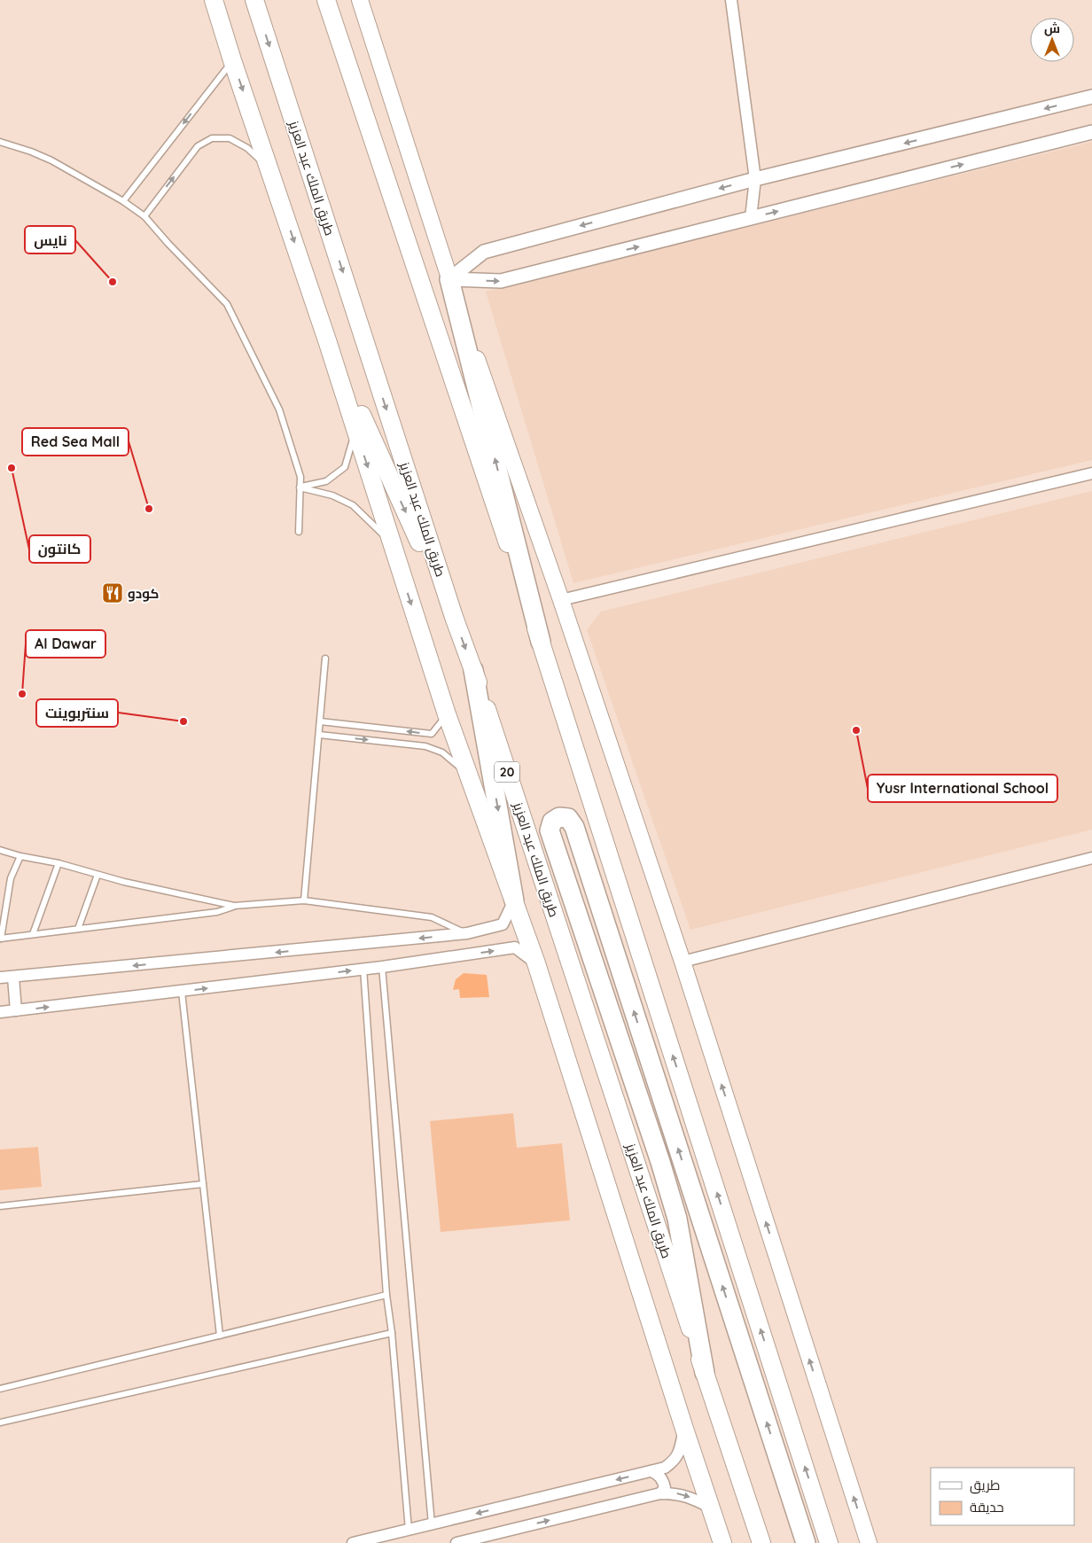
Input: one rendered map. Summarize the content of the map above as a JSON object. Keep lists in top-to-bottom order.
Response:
{
  "streets": {
    "main road": ["طريق الملك عبد العزيز", "20"]
  },
  "places": {
    "other": [
      "نايس",
      "كانتون",
      "Red Sea Mall",
      "Al Dawar",
      "سنتربوينت",
      "Yusr International School"
    ],
    "restaurant": ["كودو"]
  },
  "legend": ["طريق", "حديقة"],
  "north": "top"
}
